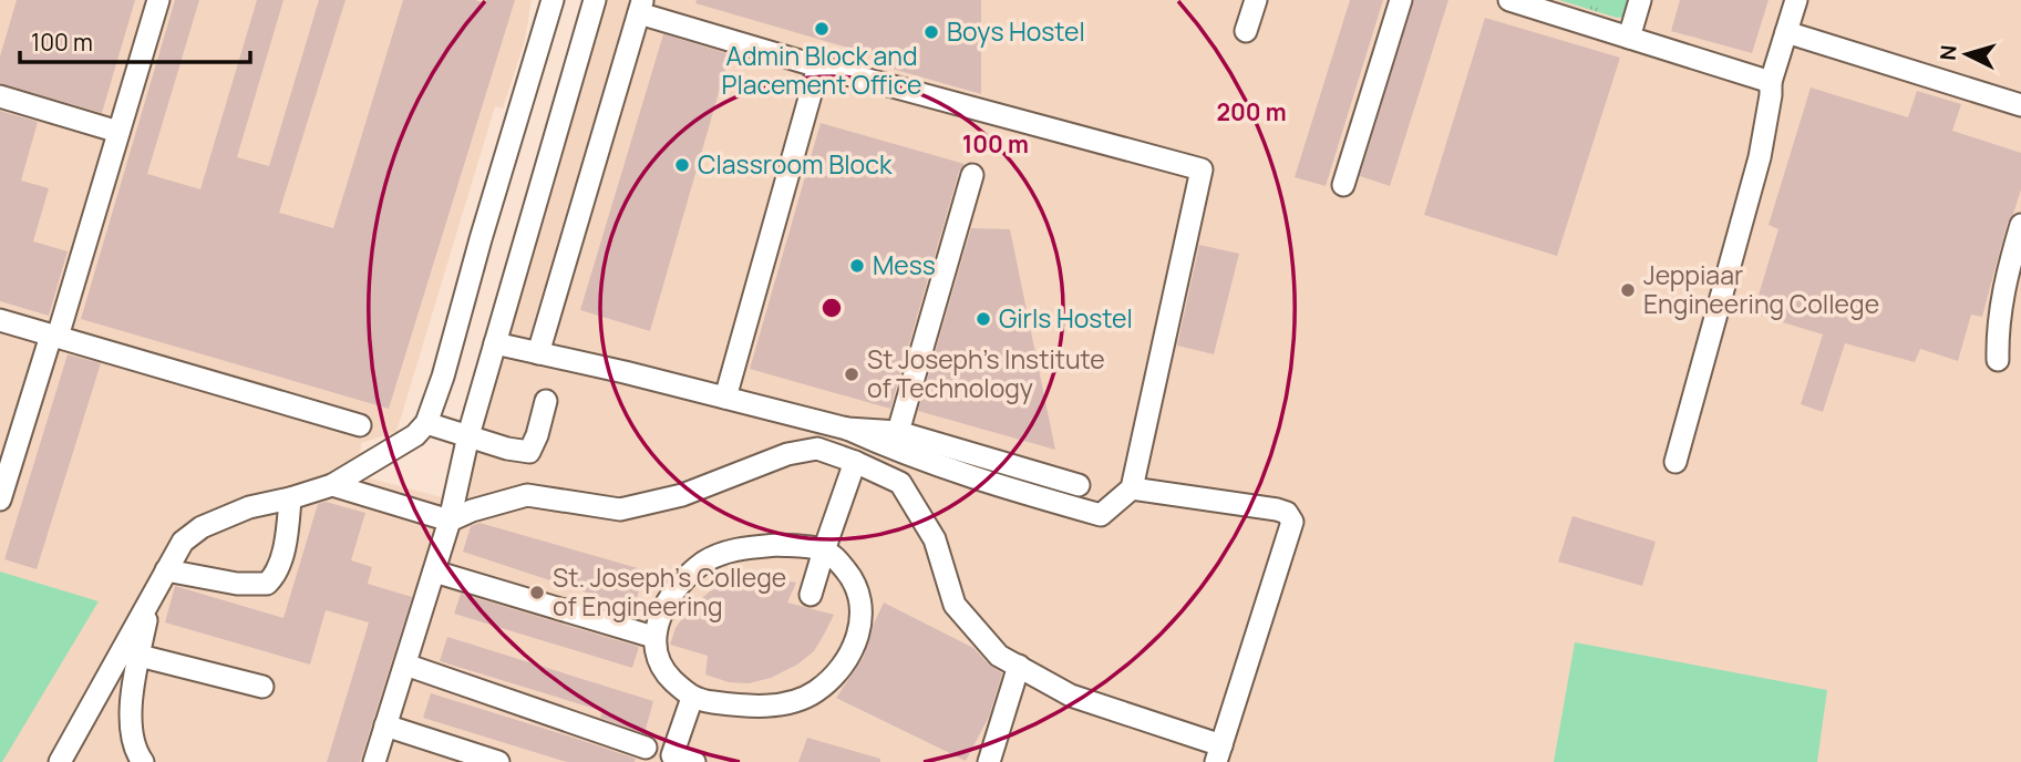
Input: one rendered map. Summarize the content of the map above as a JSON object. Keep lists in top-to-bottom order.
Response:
{
  "places": [
    "Admin Block and Placement Office",
    "Boys Hostel",
    "Classroom Block",
    "Mess",
    "Jeppiaar Engineering College",
    "Girls Hostel",
    "St Joseph's Institute of Technology",
    "St. Joseph's College of Engineering"
  ],
  "scale_bar": "100 m",
  "north": "left",
  "rings": ["200 m", "100 m"]
}
